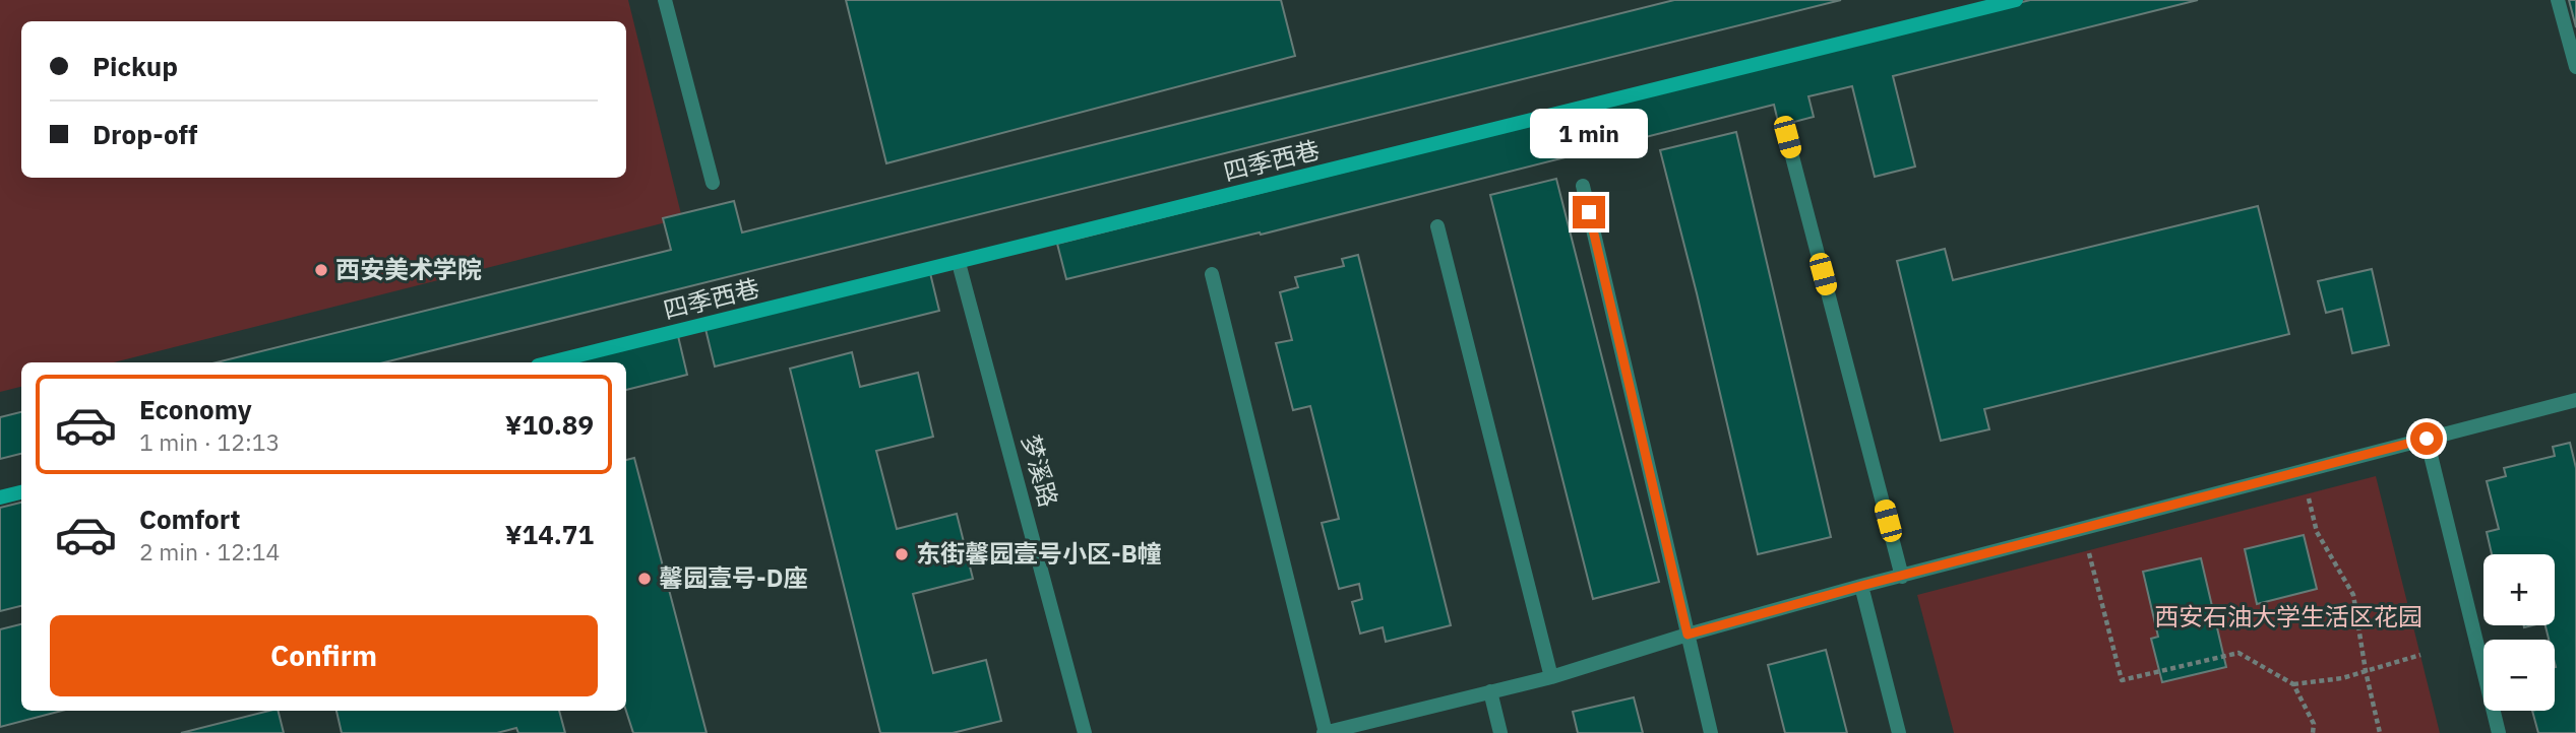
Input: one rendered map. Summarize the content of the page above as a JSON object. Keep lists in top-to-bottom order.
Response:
{
  "streets": {
    "street": ["四季西巷", "梦溪路"]
  },
  "crossings": [
    ["四季西巷", "梦溪路"]
  ],
  "parks": ["西安石油大学生活区花园"],
  "places": ["西安美术学院", "东街馨园壹号小区-B幢", "馨园壹号-D座"],
  "page": {
    "banner": ["Pickup", "Drop-off"],
    "bubble": "1 min",
    "list": [
      {
        "name": "Economy",
        "note": "1 min · 12:13",
        "value": "¥10.89"
      },
      {
        "name": "Comfort",
        "note": "2 min · 12:14",
        "value": "¥14.71"
      }
    ],
    "map_buttons": ["+", "−"],
    "buttons": "Confirm"
  }
}
